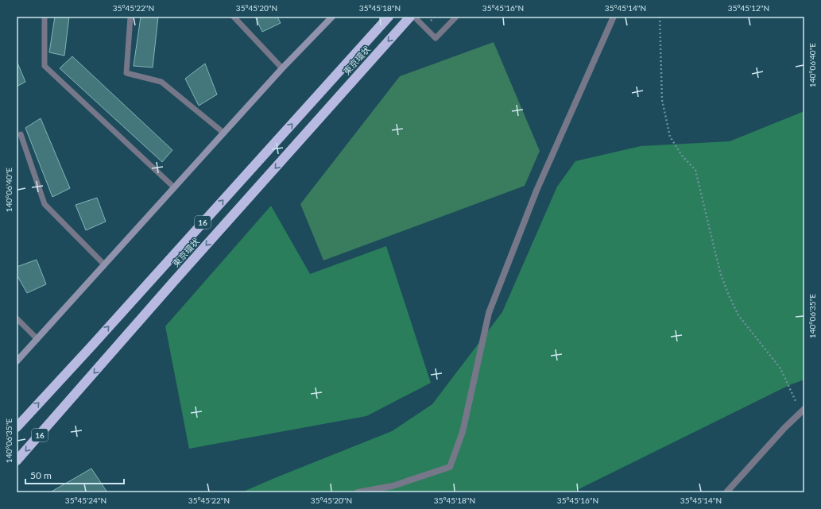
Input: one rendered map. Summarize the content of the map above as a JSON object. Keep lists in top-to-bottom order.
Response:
{
  "streets": {
    "highway": ["東京環状", "16"]
  },
  "scale_bar": "50 m",
  "coordinates": [
    "35°45'22\"N",
    "35°45'20\"N",
    "35°45'18\"N",
    "35°45'16\"N",
    "35°45'14\"N",
    "35°45'12\"N",
    "140°06'40\"E",
    "140°06'35\"E",
    "35°45'24\"N"
  ]
}
